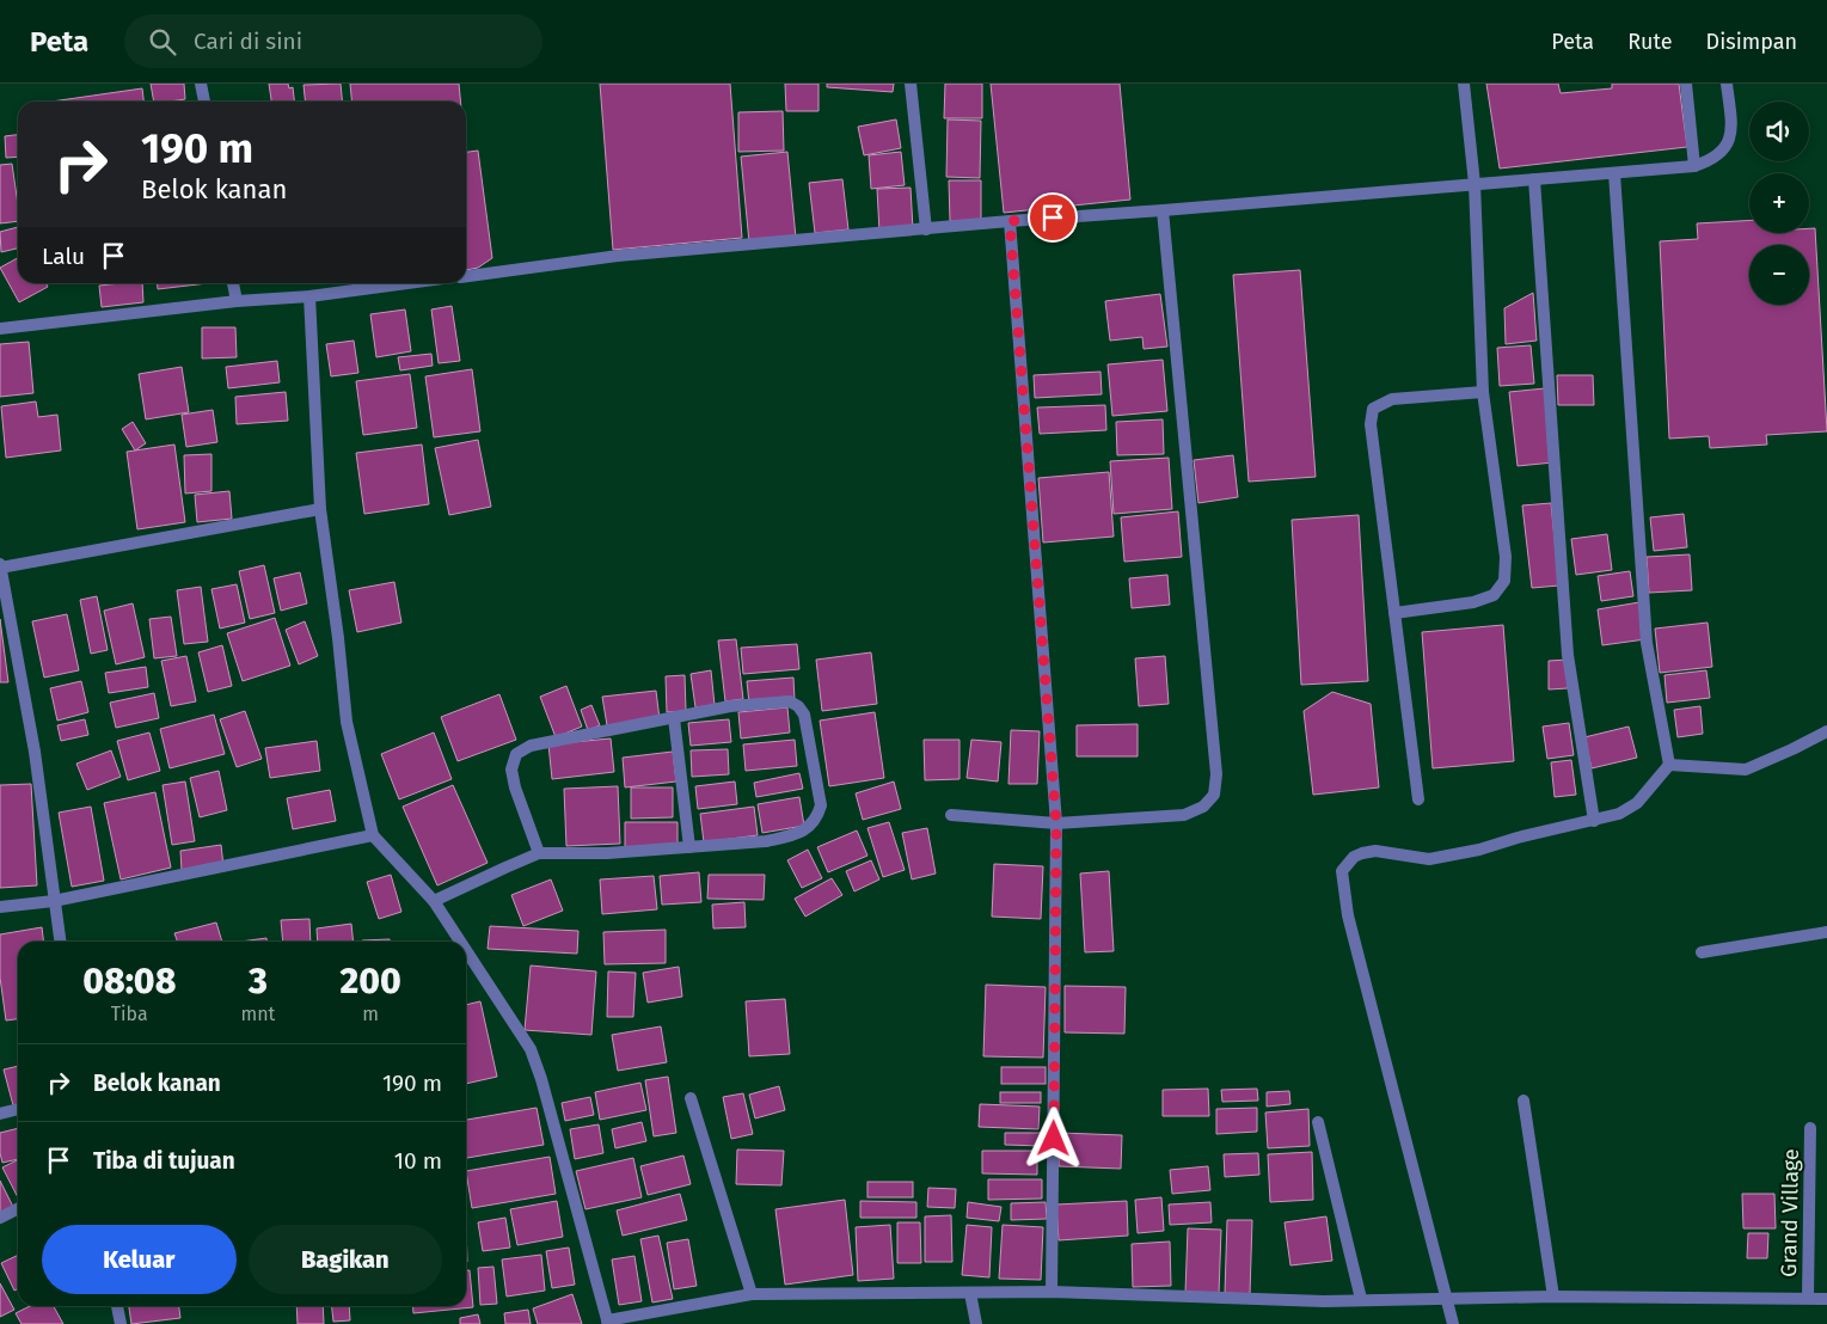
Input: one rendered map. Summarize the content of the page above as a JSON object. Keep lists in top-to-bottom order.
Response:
{
  "streets": {
    "street": ["Grand Village"]
  },
  "page": {
    "header": "Peta",
    "search": "Cari di sini",
    "nav": ["Peta", "Rute", "Disimpan"],
    "map_buttons": ["+", "−"],
    "turn": ["190 m", "Belok kanan"],
    "then": "Lalu",
    "eta": [
      "08:08",
      "Tiba",
      "3",
      "mnt",
      "200",
      "m"
    ],
    "list": [
      {
        "name": "Belok kanan",
        "value": "190 m"
      },
      {
        "name": "Tiba di tujuan",
        "value": "10 m"
      }
    ],
    "buttons": ["Keluar", "Bagikan"]
  }
}
